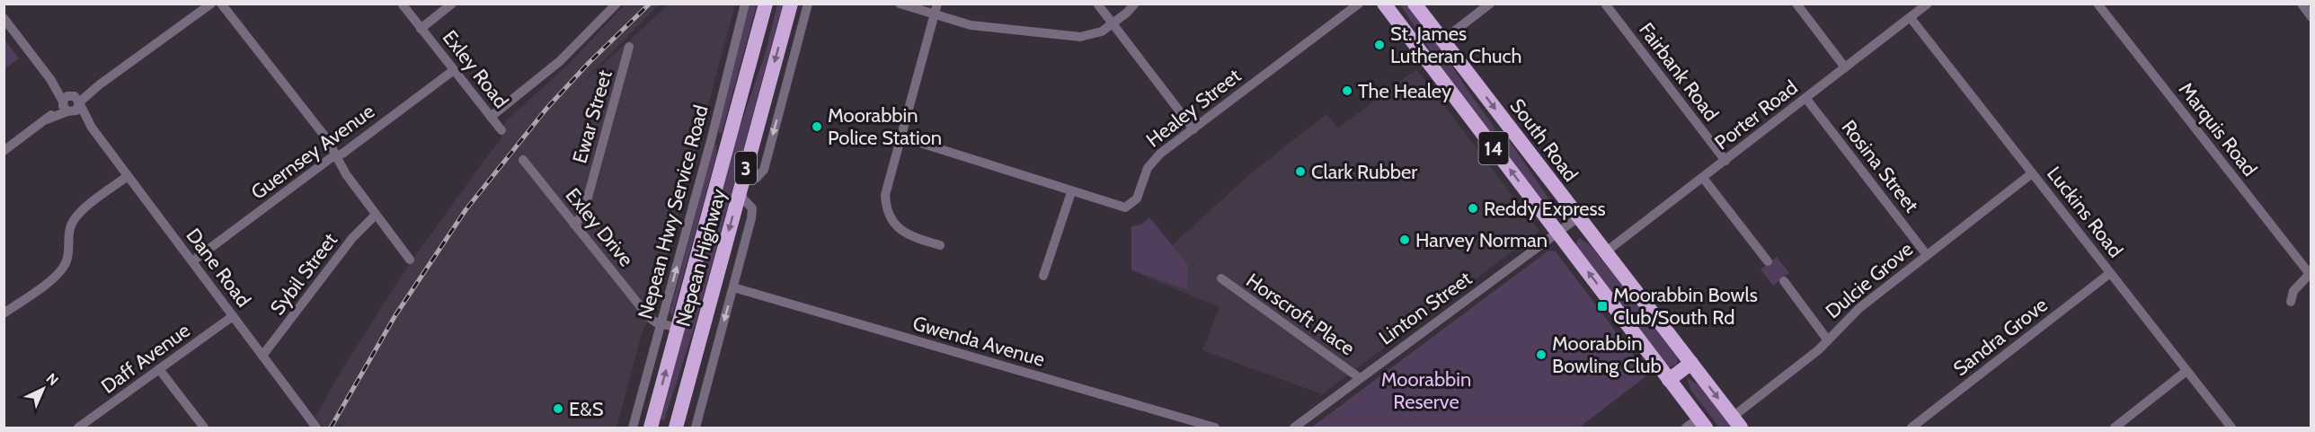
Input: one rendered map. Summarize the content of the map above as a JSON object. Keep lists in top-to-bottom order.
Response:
{
  "streets": {
    "highway": [
      "South Road",
      "14",
      "3",
      "Nepean Highway"
    ],
    "street": [
      "Exley Road",
      "Fairbank Road",
      "Healey Street",
      "Porter Road",
      "Ewar Street",
      "Marquis Road",
      "Guernsey Avenue",
      "Rosina Street",
      "Nepean Hwy Service Road",
      "Luckins Road",
      "Exley Drive",
      "Dane Road",
      "Sybil Street",
      "Dulcie Grove",
      "Linton Street",
      "Horscroft Place",
      "Sandra Grove",
      "Gwenda Avenue",
      "Daff Avenue"
    ]
  },
  "crossings": [
    ["Exley Road", "Guernsey Avenue"],
    ["Fairbank Road", "Porter Road"],
    ["Porter Road", "South Road"],
    ["Porter Road", "Rosina Street"],
    ["Porter Road", "Luckins Road"],
    ["Ewar Street", "Exley Drive"],
    ["South Road", "Dulcie Grove"],
    ["South Road", "Linton Street"],
    ["14", "Linton Street"],
    ["Guernsey Avenue", "Dane Road"],
    ["Rosina Street", "Dulcie Grove"],
    ["Nepean Hwy Service Road", "Exley Drive"],
    ["Luckins Road", "Dulcie Grove"],
    ["Luckins Road", "Sandra Grove"],
    ["Exley Drive", "Nepean Highway"],
    ["Dane Road", "Sybil Street"],
    ["Dane Road", "Daff Avenue"],
    ["Linton Street", "Horscroft Place"]
  ],
  "parks": ["Moorabbin Reserve"],
  "places": {
    "other": [
      "St. James Lutheran Chuch",
      "The Healey",
      "Moorabbin Police Station",
      "Clark Rubber",
      "Reddy Express",
      "Harvey Norman",
      "Moorabbin Bowling Club",
      "E&S"
    ],
    "transit": ["Moorabbin Bowls Club/South Rd"]
  },
  "north": "top right"
}
